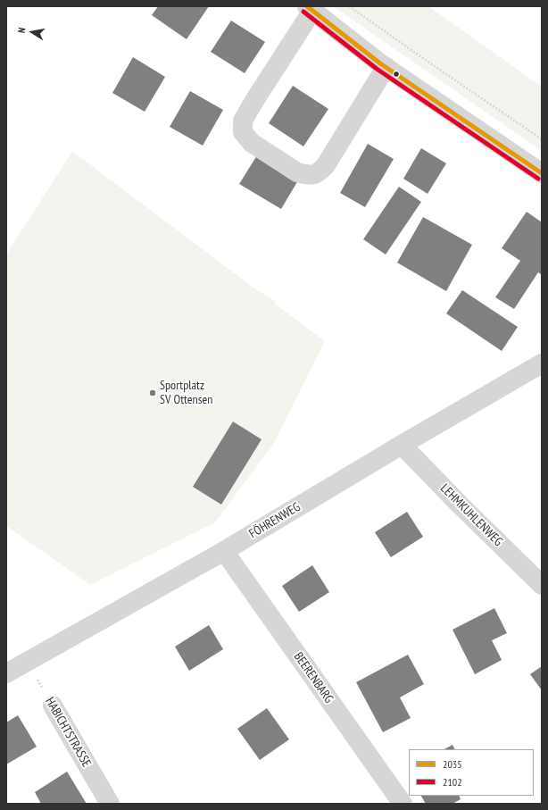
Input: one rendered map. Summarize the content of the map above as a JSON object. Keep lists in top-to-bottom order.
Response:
{
  "streets": {
    "street": [
      "LEHMKUHLENWEG",
      "FÖHRENWEG",
      "BEERENBARG",
      "HABICHTSTRASSE"
    ]
  },
  "crossings": [
    ["LEHMKUHLENWEG", "FÖHRENWEG"],
    ["FÖHRENWEG", "BEERENBARG"],
    ["FÖHRENWEG", "HABICHTSTRASSE"]
  ],
  "places": ["Sportplatz SV Ottensen"],
  "lines": ["transit line 2035", "transit line 2102"],
  "legend": ["2035", "2102"],
  "north": "left"
}
